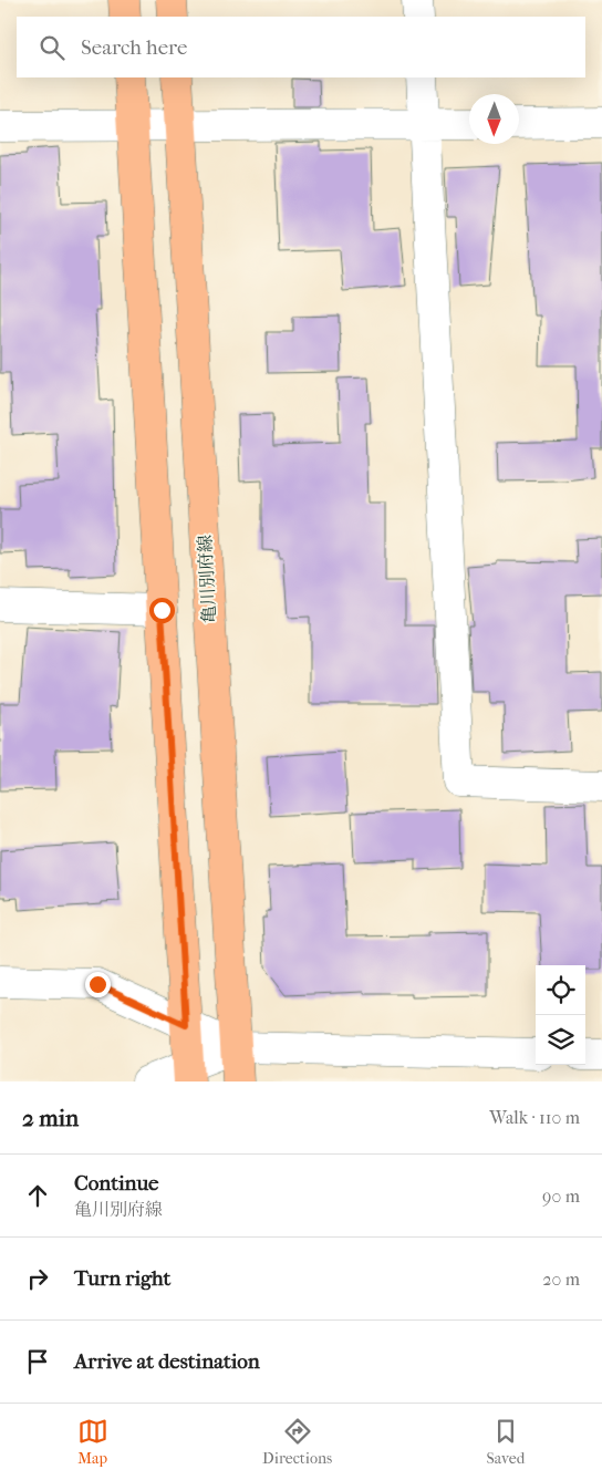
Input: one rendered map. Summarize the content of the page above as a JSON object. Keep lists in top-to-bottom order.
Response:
{
  "streets": {
    "main road": ["亀川別府線"]
  },
  "north": "bottom",
  "page": {
    "search": "Search here",
    "heading": ["2 min", "Walk · 110 m"],
    "list": [
      ["Continue", "亀川別府線", "90 m"],
      ["Turn right", "20 m"],
      "Arrive at destination"
    ],
    "nav": ["Map", "Directions", "Saved"]
  }
}
